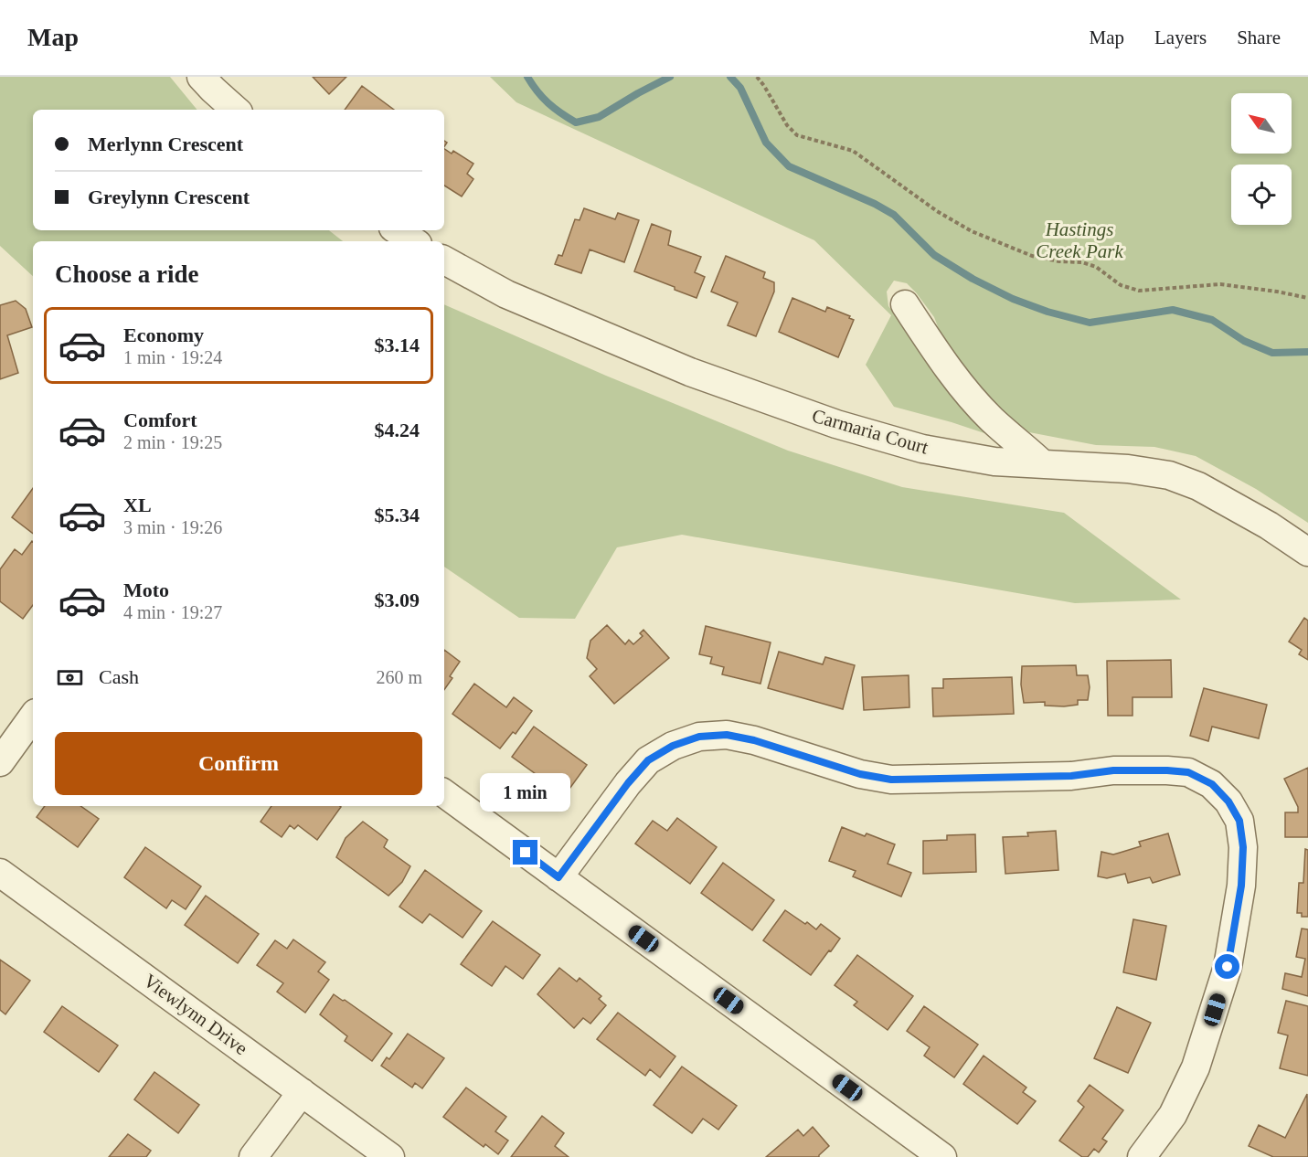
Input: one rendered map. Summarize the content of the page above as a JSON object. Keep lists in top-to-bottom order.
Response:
{
  "streets": {
    "street": ["Carmaria Court", "Viewlynn Drive"]
  },
  "parks": ["Hastings Creek Park"],
  "north": "top left",
  "page": {
    "header": "Map",
    "nav": ["Map", "Layers", "Share"],
    "banner": ["Merlynn Crescent", "Greylynn Crescent"],
    "heading": "Choose a ride",
    "list": [
      {
        "name": "Economy",
        "note": "1 min · 19:24",
        "value": "$3.14"
      },
      {
        "name": "Comfort",
        "note": "2 min · 19:25",
        "value": "$4.24"
      },
      {
        "name": "XL",
        "note": "3 min · 19:26",
        "value": "$5.34"
      },
      {
        "name": "Moto",
        "note": "4 min · 19:27",
        "value": "$3.09"
      }
    ],
    "pay": ["Cash", "260 m"],
    "buttons": "Confirm",
    "bubble": "1 min"
  }
}
